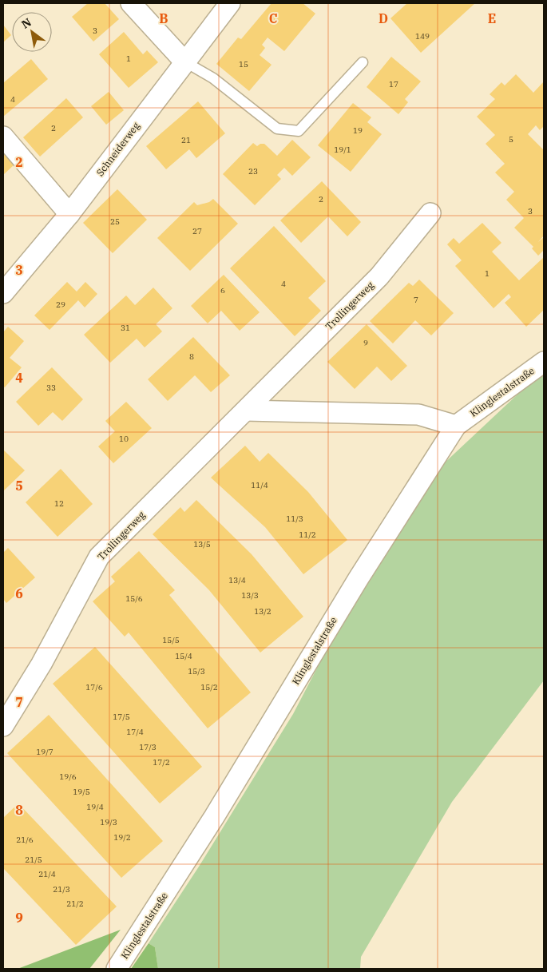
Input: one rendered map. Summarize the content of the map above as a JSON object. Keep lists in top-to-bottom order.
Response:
{
  "streets": {
    "street": ["Schneiderweg", "Trollingerweg", "Klinglestalstraße"]
  },
  "house_numbers": [
    "3",
    "149",
    "1",
    "15",
    "17",
    "4",
    "2",
    "19",
    "5",
    "21",
    "19/1",
    "23",
    "2",
    "3",
    "25",
    "27",
    "1",
    "4",
    "6",
    "7",
    "29",
    "31",
    "9",
    "8",
    "33",
    "10",
    "11/4",
    "12",
    "11/3",
    "11/2",
    "13/5",
    "13/4",
    "13/3",
    "15/6",
    "13/2",
    "15/5",
    "15/4",
    "15/3",
    "17/6",
    "15/2",
    "17/5",
    "17/4",
    "17/3",
    "19/7",
    "17/2",
    "19/6",
    "19/5",
    "19/4",
    "19/3",
    "19/2",
    "21/6",
    "21/5",
    "21/4",
    "21/3",
    "21/2"
  ],
  "north": "top left",
  "grid": {
    "columns": [
      "B",
      "C",
      "D",
      "E"
    ],
    "rows": [
      "2",
      "3",
      "4",
      "5",
      "6",
      "7",
      "8",
      "9"
    ]
  }
}
